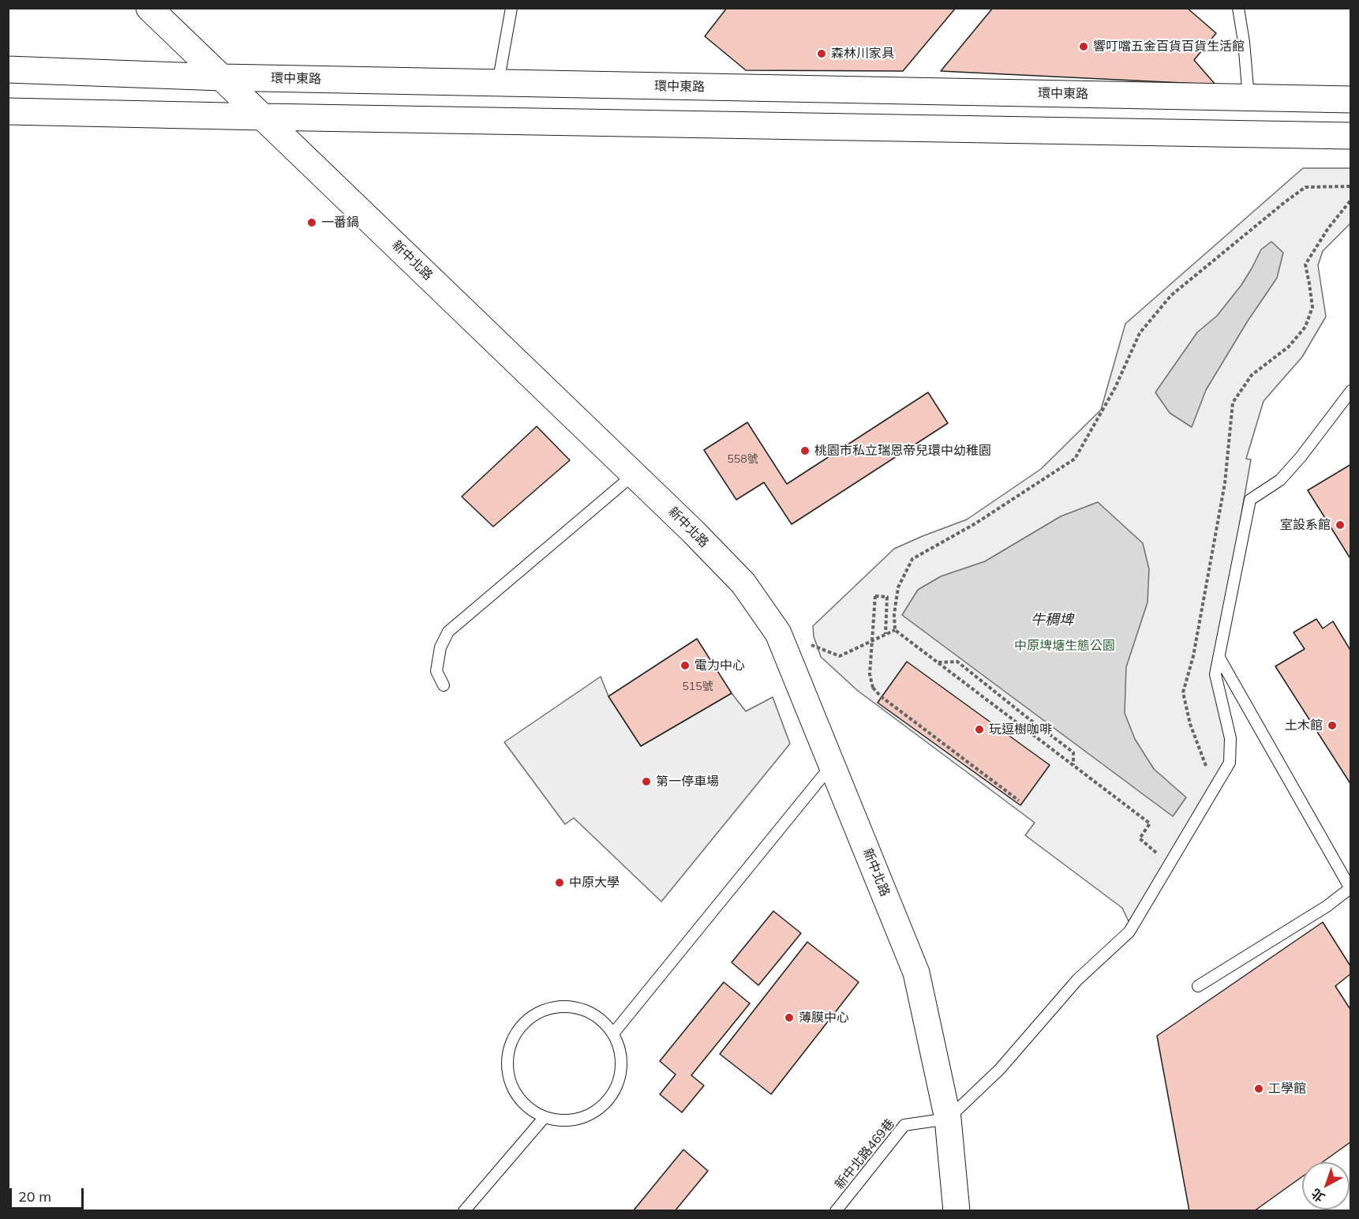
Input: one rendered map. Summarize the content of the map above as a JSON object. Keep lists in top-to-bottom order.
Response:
{
  "streets": {
    "street": ["環中東路", "新中北路"],
    "lane": ["新中北路469巷"]
  },
  "crossings": [
    ["環中東路", "新中北路"],
    ["新中北路", "新中北路469巷"]
  ],
  "water": ["牛稠埤"],
  "parks": ["中原埤塘生態公園"],
  "places": [
    "響叮噹五金百貨百貨生活館",
    "森林川家具",
    "一番鍋",
    "桃園市私立瑞恩帝兒環中幼稚園",
    "室設系館",
    "電力中心",
    "土木館",
    "玩逗樹咖啡",
    "第一停車場",
    "中原大學",
    "薄膜中心",
    "工學館"
  ],
  "house_numbers": ["558號", "515號"],
  "scale_bar": "20 m",
  "north": "bottom left"
}
